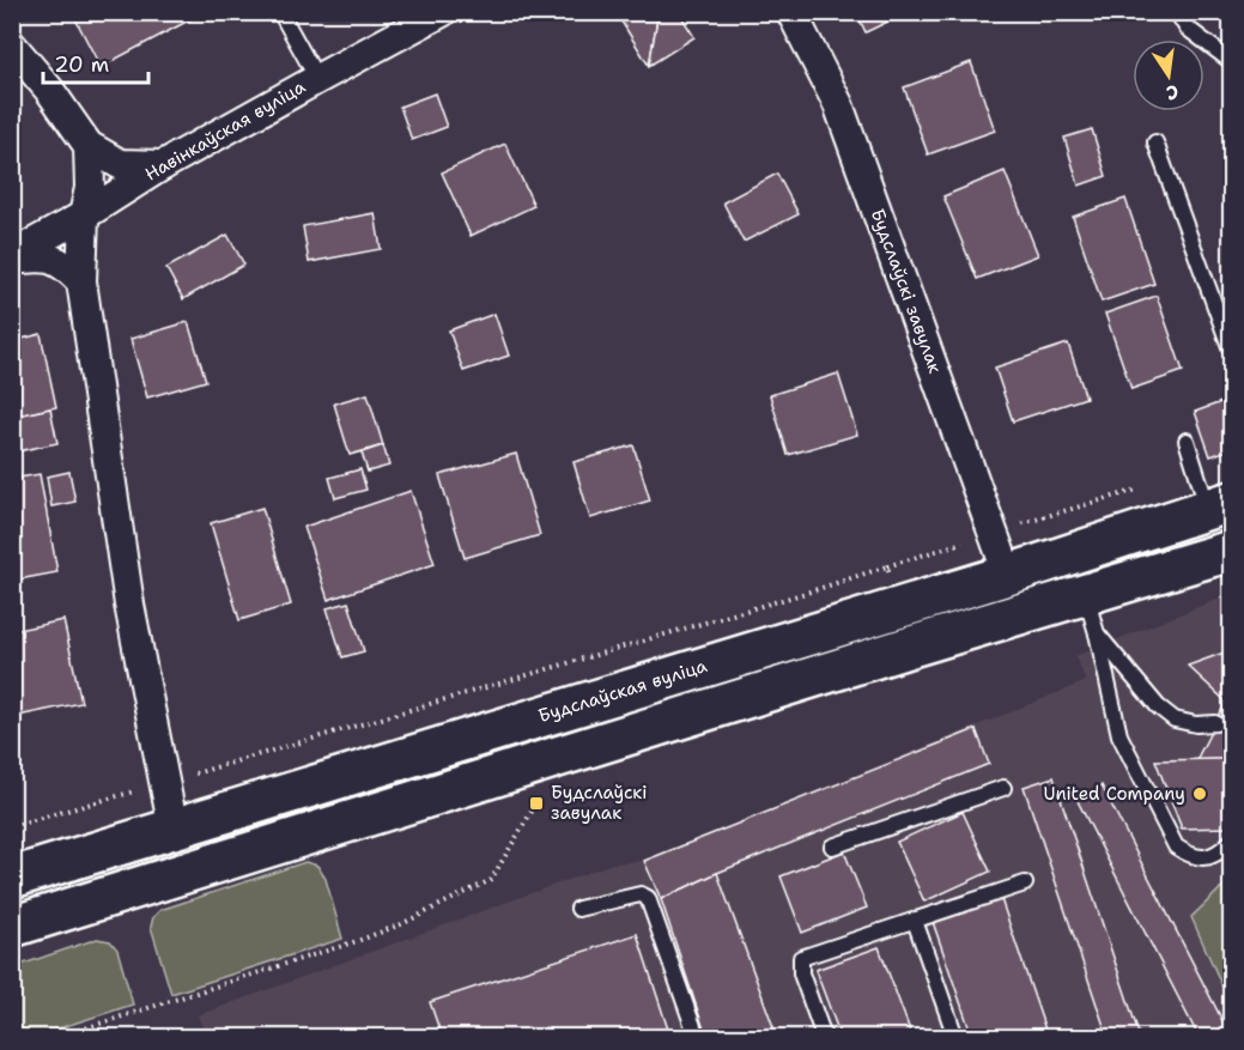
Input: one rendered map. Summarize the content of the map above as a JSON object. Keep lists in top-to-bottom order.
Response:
{
  "streets": {
    "main road": ["Будслаўская вуліца"],
    "street": ["Навінкаўская вуліца", "Будслаўскі завулак"]
  },
  "crossings": [
    ["Будслаўскі завулак", "Будслаўская вуліца"]
  ],
  "places": {
    "other": ["United Company"],
    "transit": ["Будслаўскі завулак"]
  },
  "scale_bar": "20 m",
  "north": "bottom"
}
